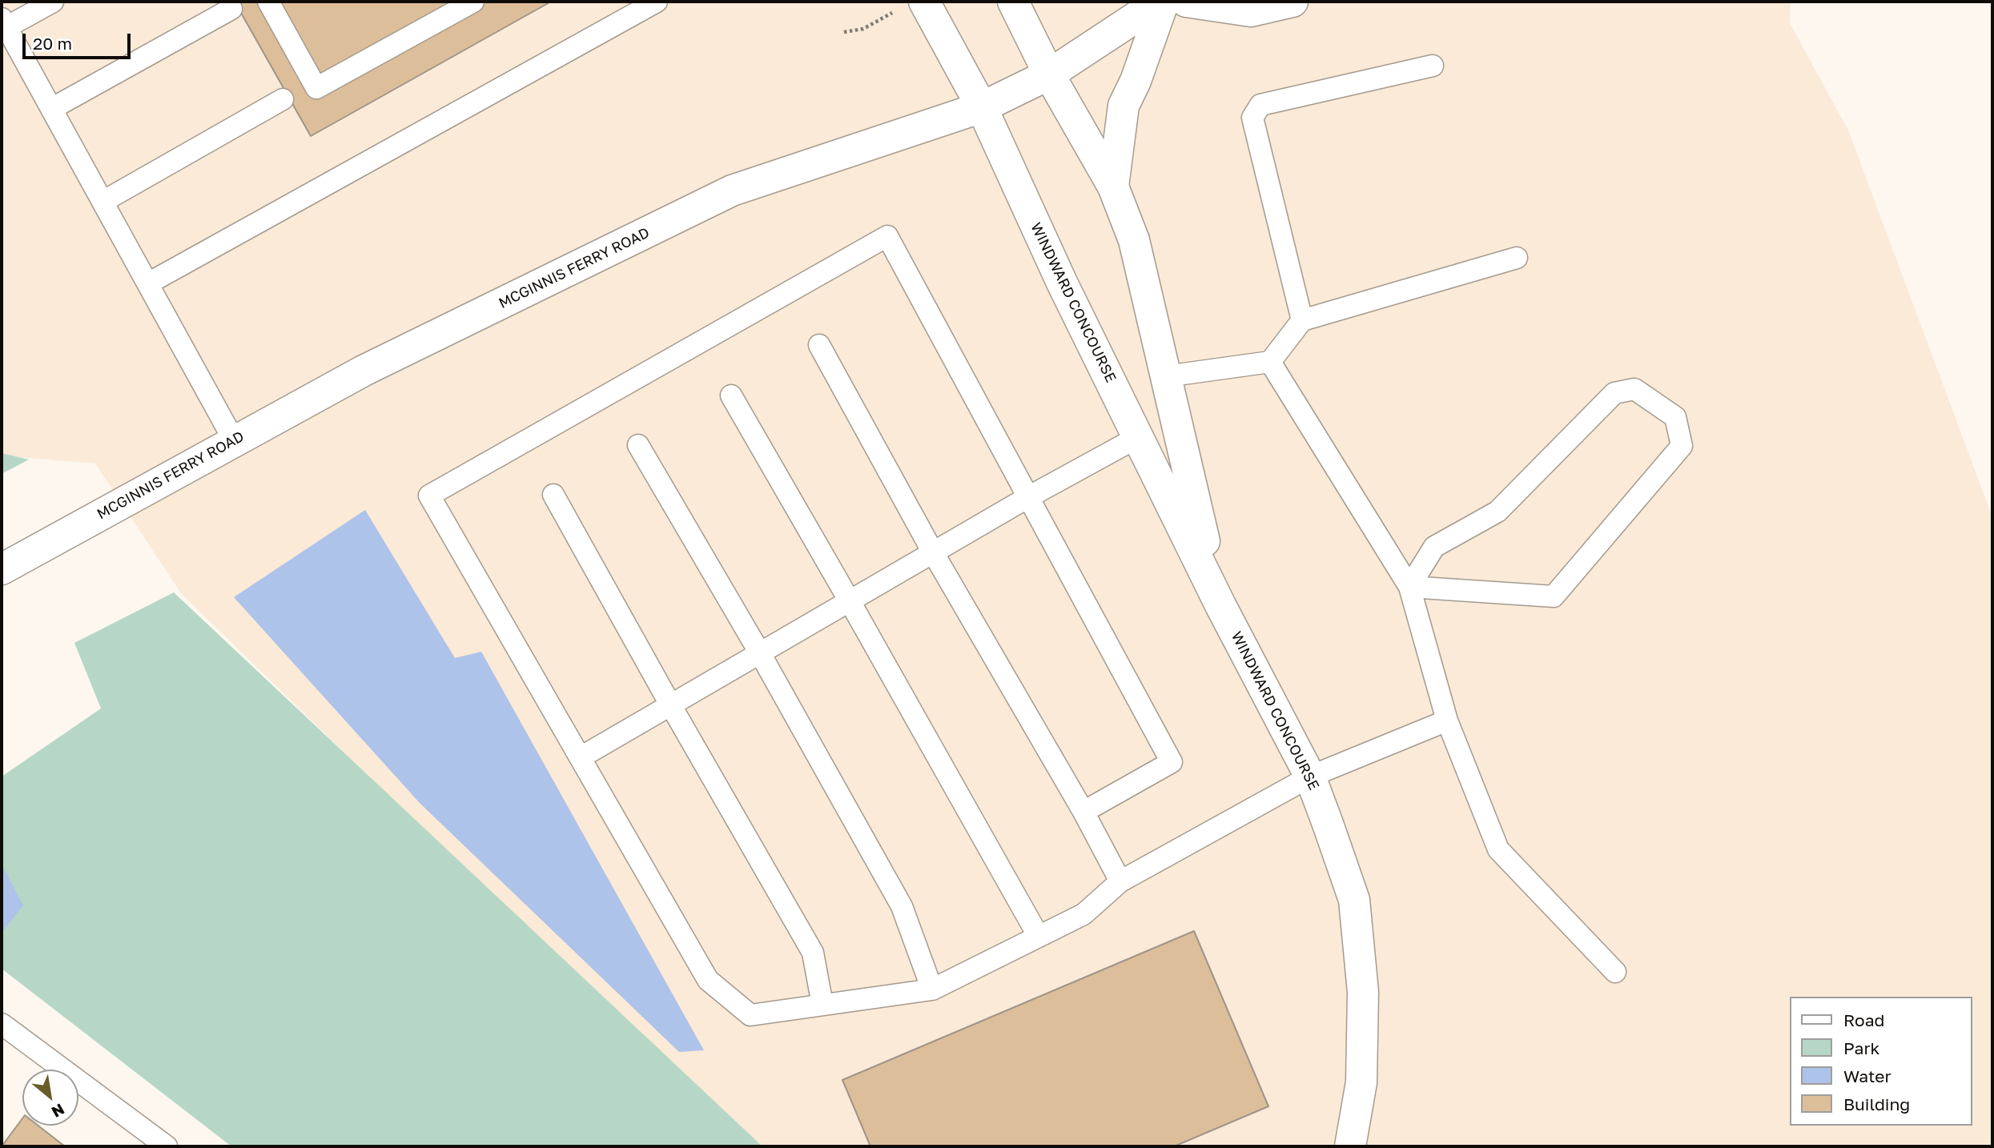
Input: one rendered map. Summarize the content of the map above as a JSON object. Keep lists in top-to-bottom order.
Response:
{
  "streets": {
    "street": ["MCGINNIS FERRY ROAD", "WINDWARD CONCOURSE"]
  },
  "crossings": [
    ["MCGINNIS FERRY ROAD", "WINDWARD CONCOURSE"]
  ],
  "legend": [
    "Road",
    "Park",
    "Water",
    "Building"
  ],
  "scale_bar": "20 m",
  "north": "bottom right"
}
